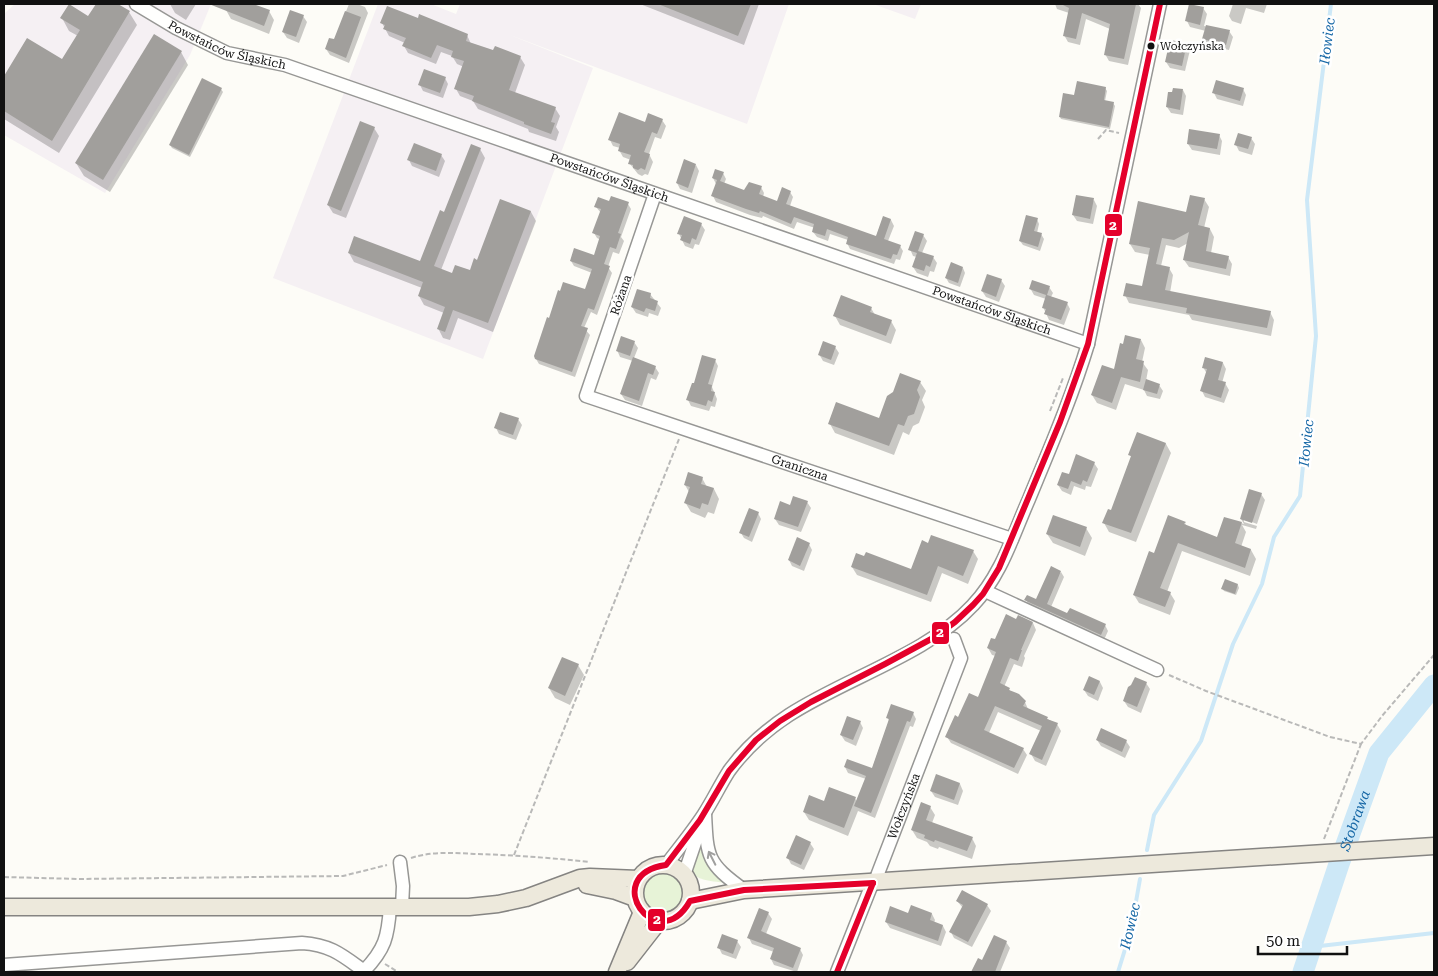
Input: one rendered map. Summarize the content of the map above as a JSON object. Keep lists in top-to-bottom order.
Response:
{
  "streets": {
    "street": [
      "Powstańców Śląskich",
      "Różana",
      "Graniczna",
      "Wołczyńska"
    ]
  },
  "crossings": [
    ["Powstańców Śląskich", "Różana"],
    ["Różana", "Graniczna"]
  ],
  "water": ["Iłowiec", "Stobrawa"],
  "places": ["Wołczyńska"],
  "lines": ["transit line 2"],
  "scale_bar": "50 m"
}
